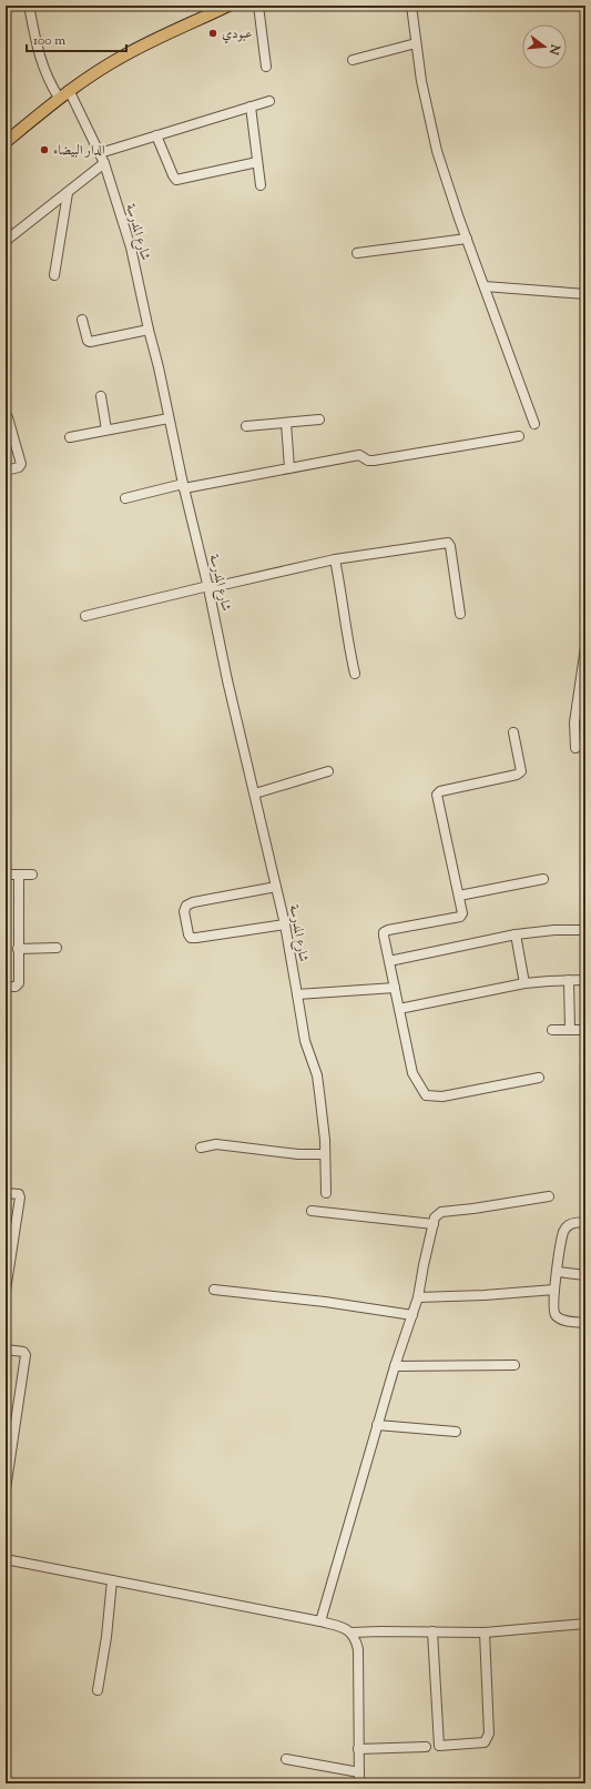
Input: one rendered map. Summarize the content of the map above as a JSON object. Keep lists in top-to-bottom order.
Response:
{
  "streets": {
    "street": ["شارع المدرسة"]
  },
  "places": ["عبودي", "الدار البيضاء"],
  "scale_bar": "100 m",
  "north": "right"
}
